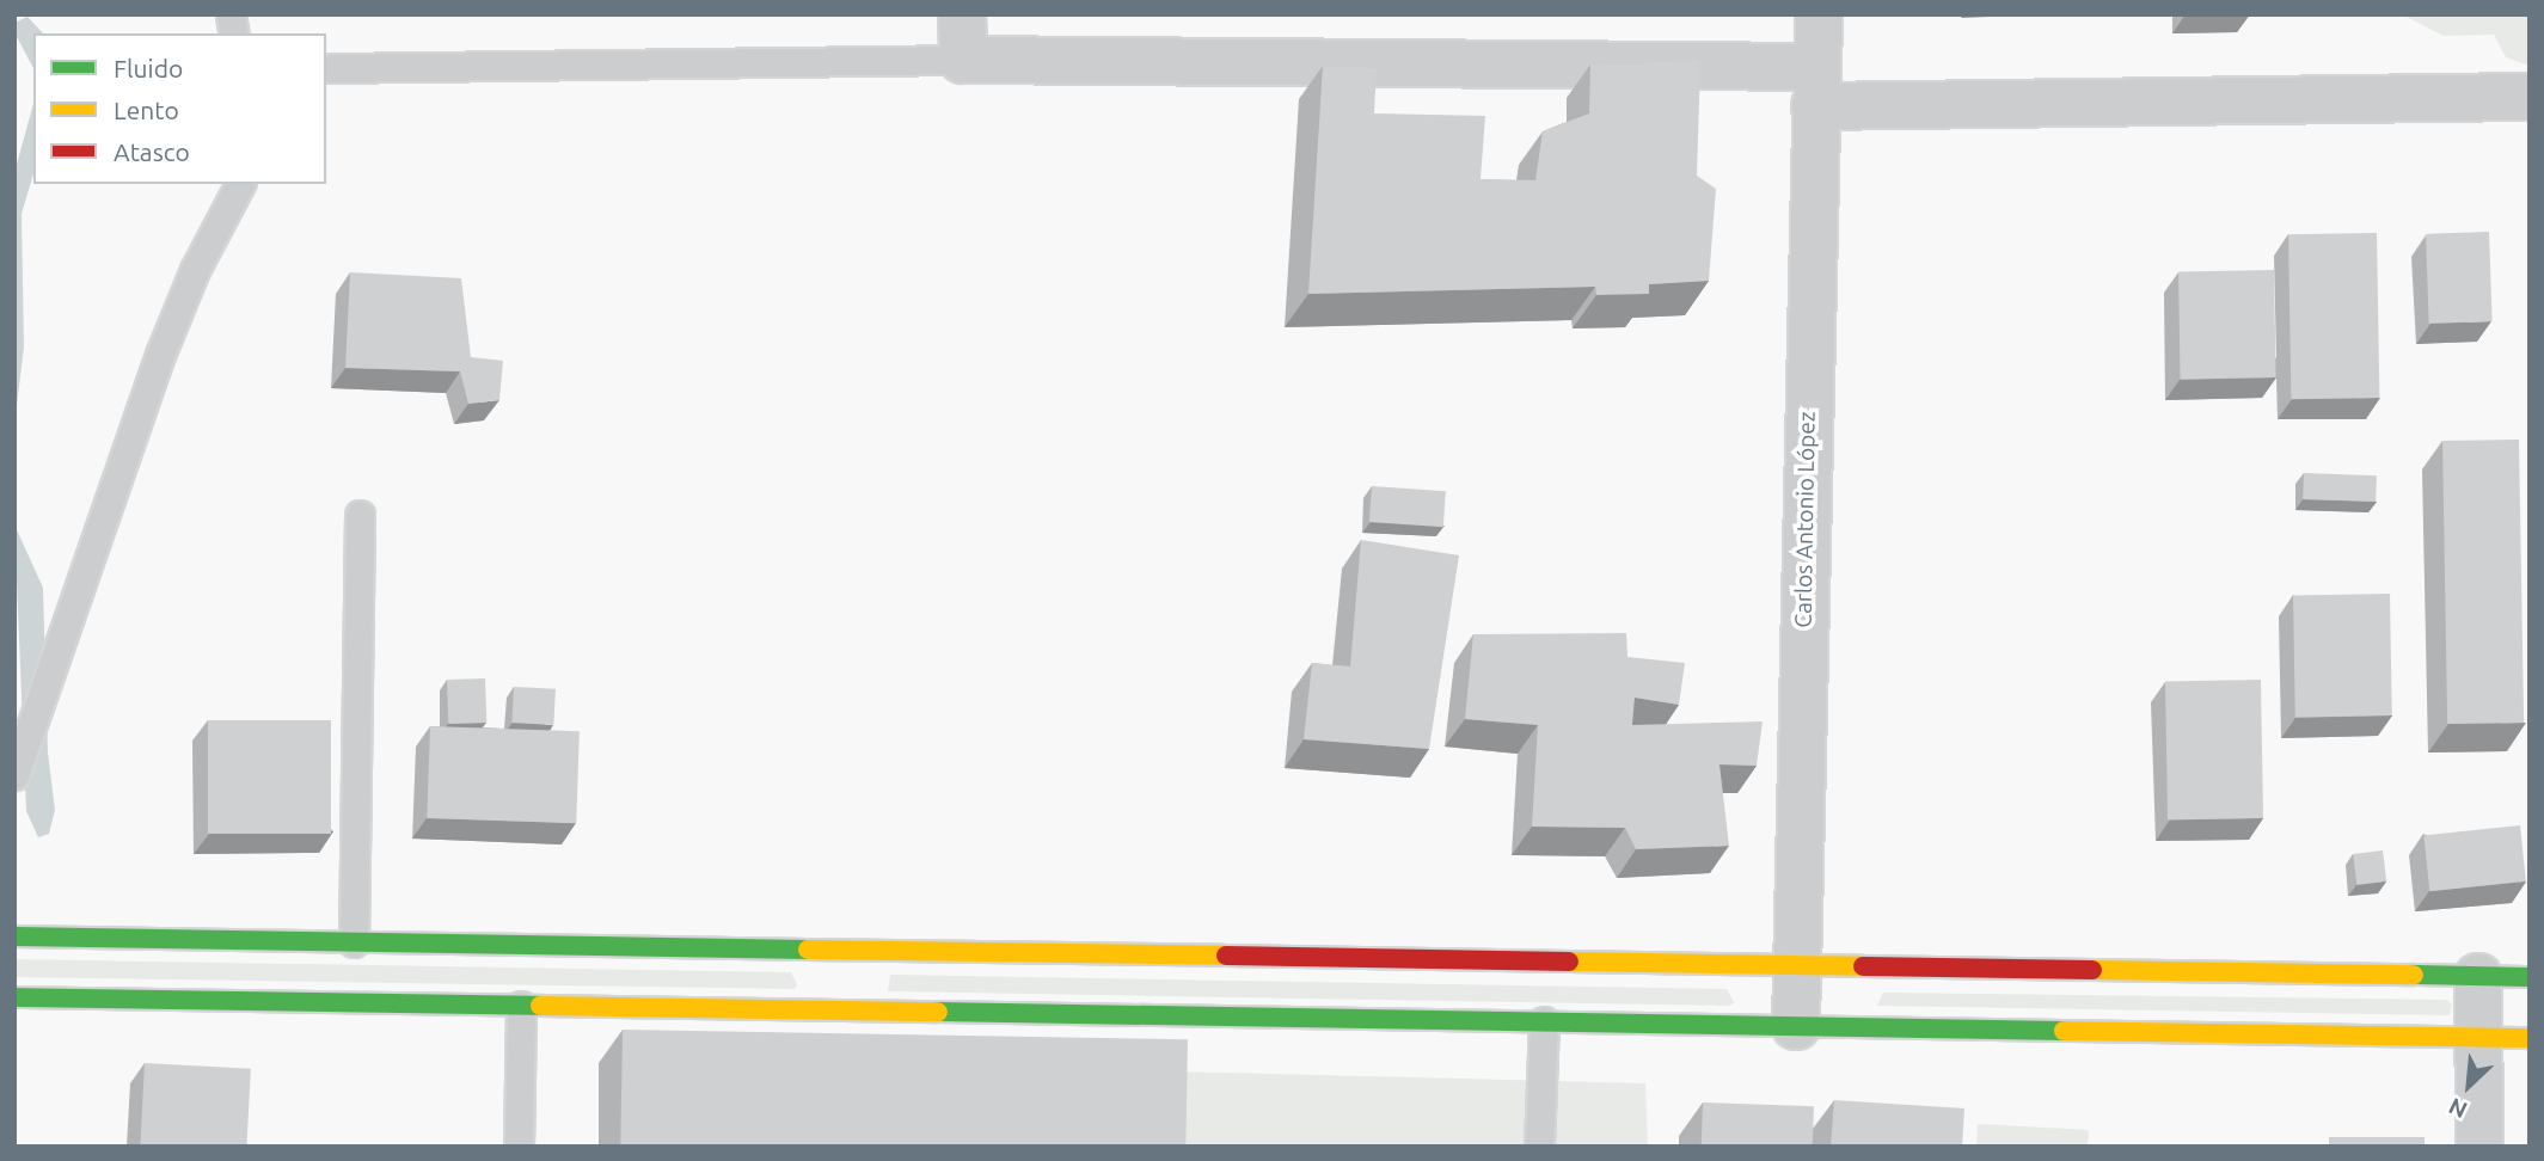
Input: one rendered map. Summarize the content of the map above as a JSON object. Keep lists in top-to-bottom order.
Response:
{
  "streets": {
    "street": ["Carlos Antonio López"]
  },
  "legend": ["Fluido", "Lento", "Atasco"],
  "north": "bottom left"
}
